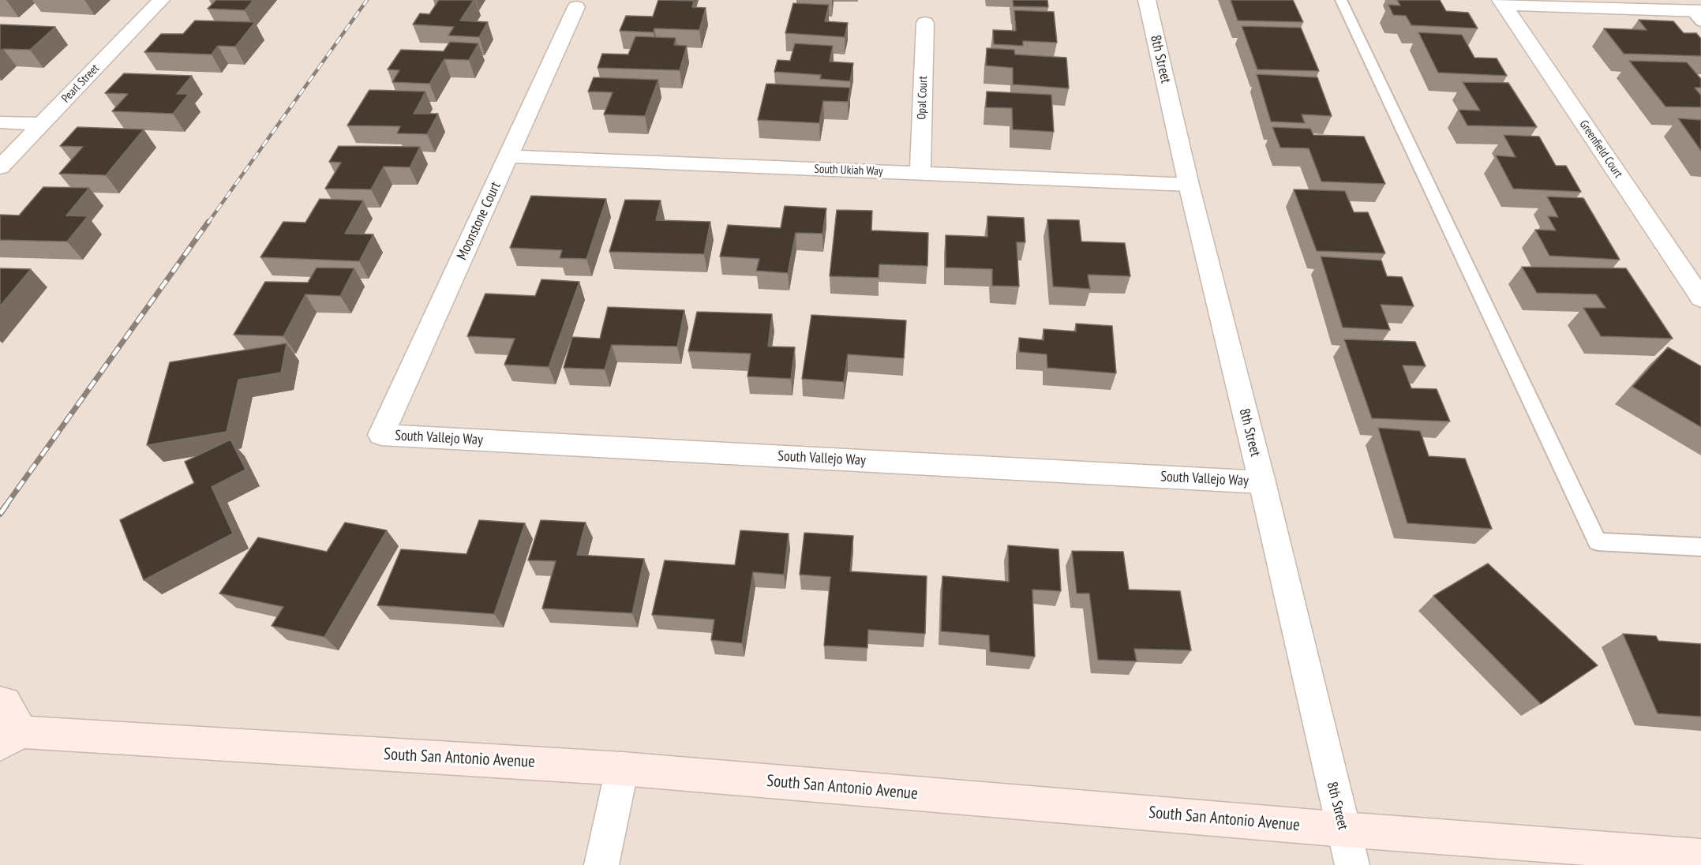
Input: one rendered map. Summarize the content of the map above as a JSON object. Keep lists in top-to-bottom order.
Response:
{
  "streets": {
    "main road": ["South San Antonio Avenue"],
    "street": [
      "8th Street",
      "Pearl Street",
      "Opal Court",
      "Greenfield Court",
      "South Ukiah Way",
      "Moonstone Court",
      "South Vallejo Way"
    ]
  },
  "crossings": [
    ["8th Street", "South Ukiah Way"],
    ["8th Street", "South Vallejo Way"],
    ["8th Street", "South San Antonio Avenue"],
    ["Opal Court", "South Ukiah Way"],
    ["South Ukiah Way", "Moonstone Court"],
    ["Moonstone Court", "South Vallejo Way"]
  ]
}
